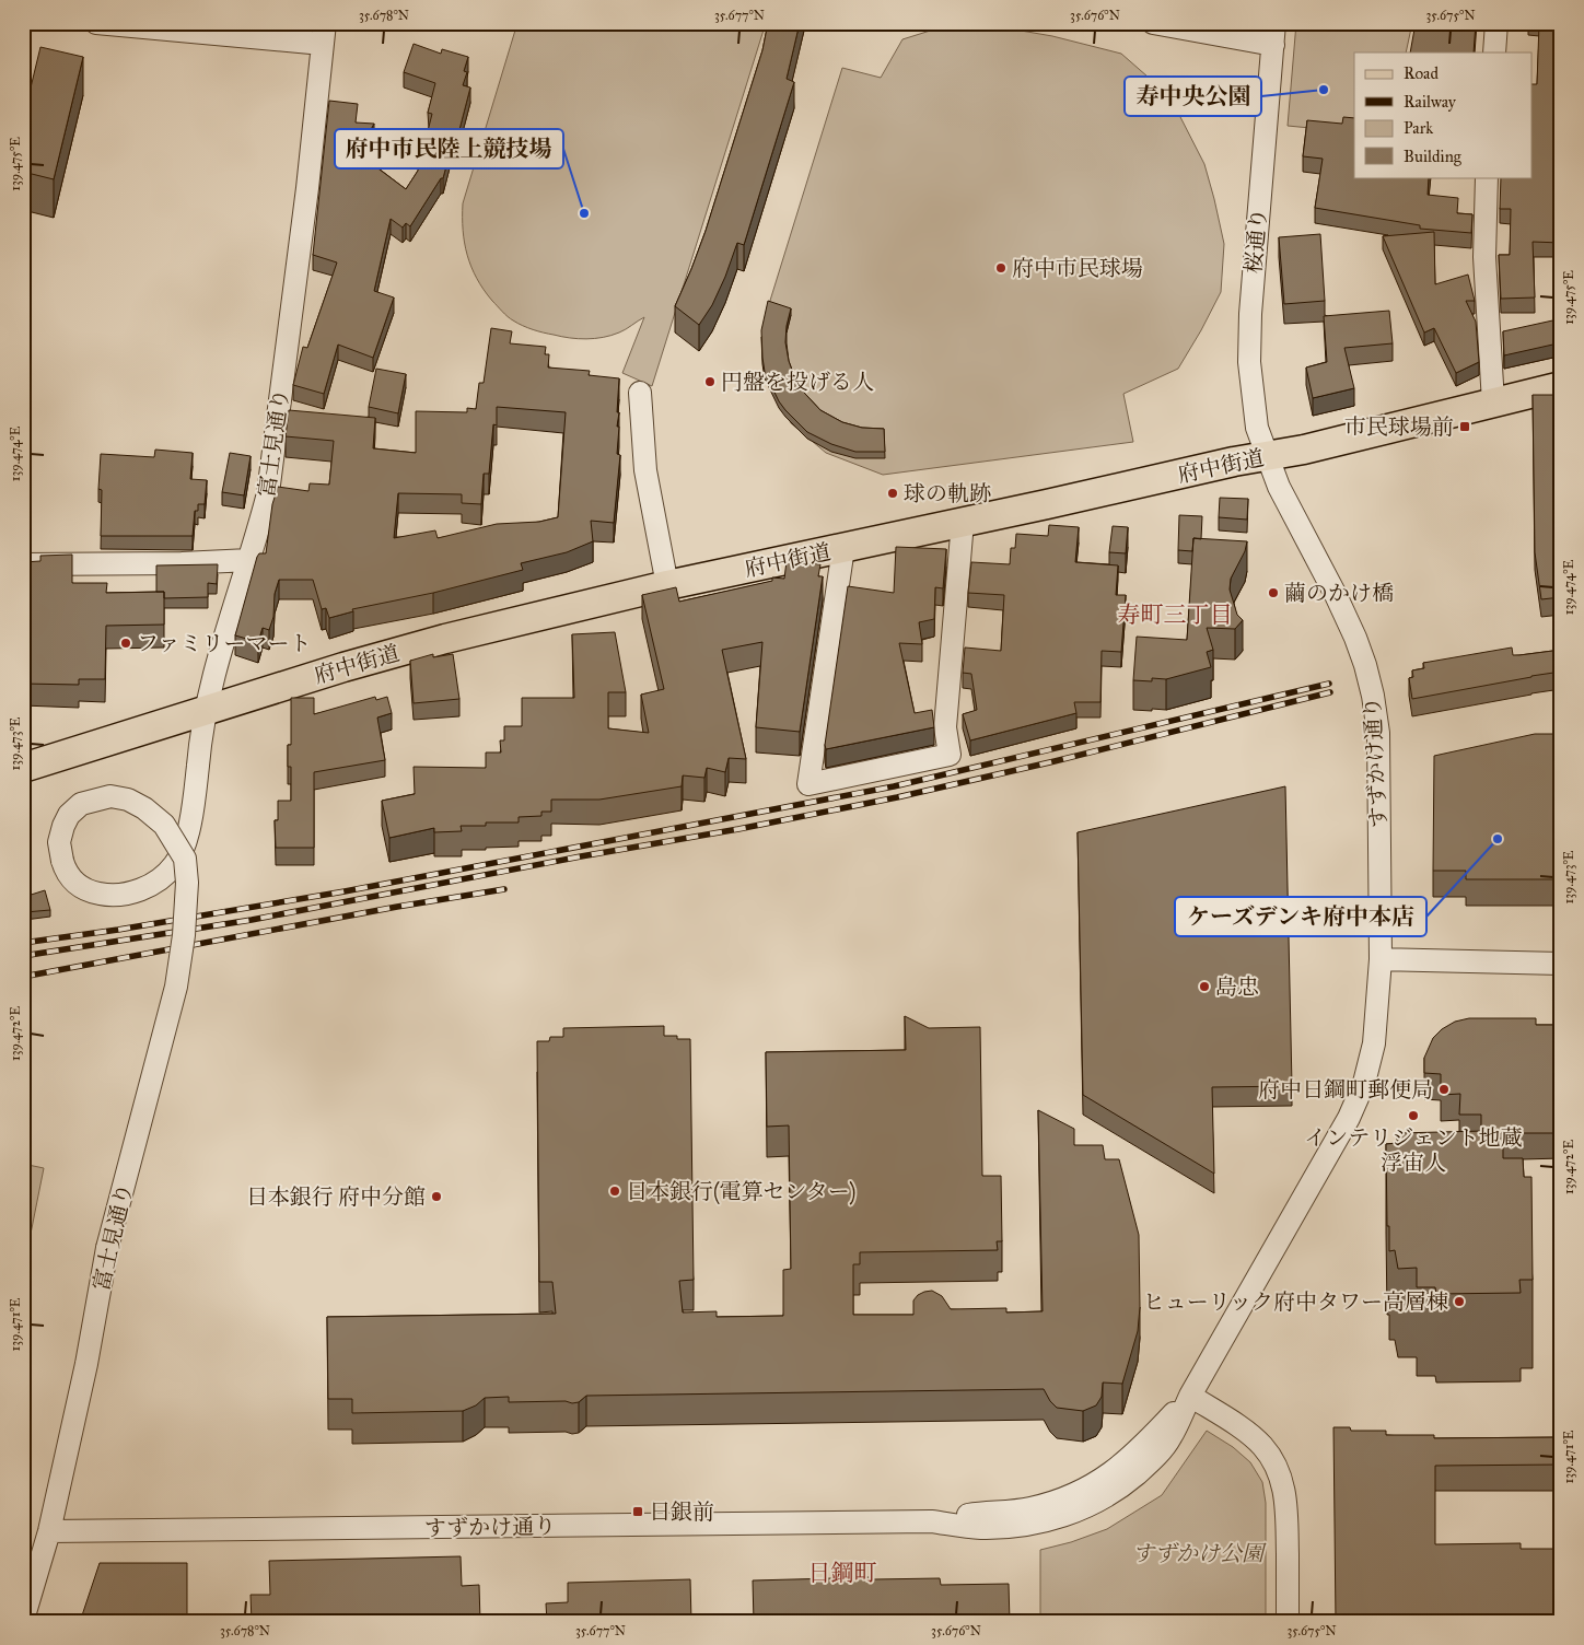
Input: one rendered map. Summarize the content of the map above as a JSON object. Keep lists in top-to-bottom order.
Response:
{
  "streets": {
    "main road": ["府中街道"],
    "street": ["桜通り", "富士見通り", "すずかけ通り"]
  },
  "crossings": [
    ["桜通り", "府中街道"],
    ["桜通り", "すずかけ通り"],
    ["富士見通り", "府中街道"],
    ["富士見通り", "すずかけ通り"],
    ["府中街道", "すずかけ通り"]
  ],
  "districts": ["寿町三丁目", "日鋼町"],
  "parks": ["すずかけ公園"],
  "places": {
    "other": [
      "寿中央公園",
      "府中市民陸上競技場",
      "府中市民球場",
      "円盤を投げる人",
      "球の軌跡",
      "繭のかけ橋",
      "ファミリーマート",
      "ケーズデンキ府中本店",
      "島忠",
      "府中日鋼町郵便局",
      "インテリジェント地蔵 浮宙人",
      "日本銀行(電算センター)",
      "日本銀行 府中分館",
      "ヒューリック府中タワー高層棟"
    ],
    "transit": ["市民球場前", "日銀前"]
  },
  "legend": [
    "Road",
    "Railway",
    "Park",
    "Building"
  ],
  "coordinates": [
    "35.678°N",
    "35.677°N",
    "35.676°N",
    "35.675°N",
    "139.475°E",
    "139.474°E",
    "139.473°E",
    "139.472°E",
    "139.471°E"
  ]
}
